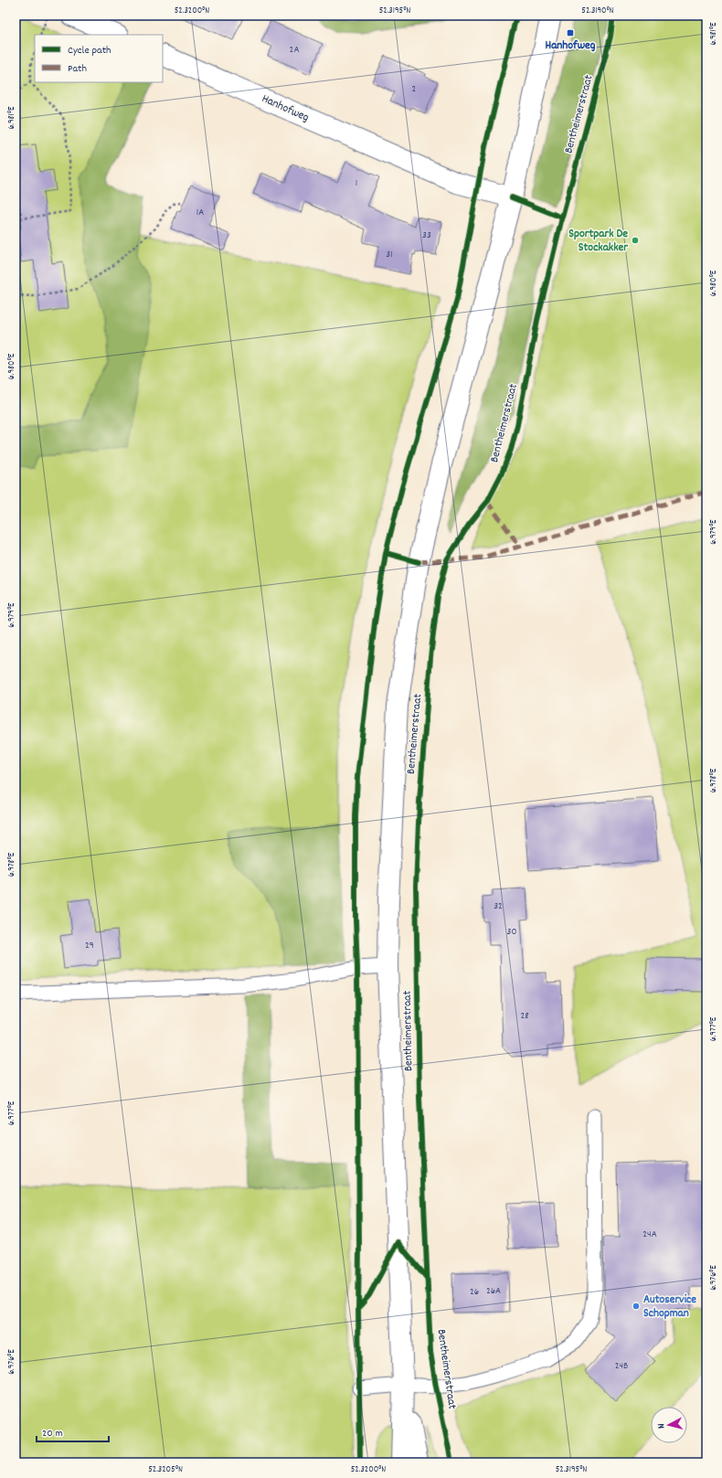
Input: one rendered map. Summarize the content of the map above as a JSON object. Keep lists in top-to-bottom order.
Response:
{
  "streets": {
    "main road": ["Hanhofweg", "Bentheimerstraat"]
  },
  "crossings": [
    ["Hanhofweg", "Bentheimerstraat"]
  ],
  "places": {
    "transit": ["Hanhofweg"],
    "other": ["Sportpark De Stockakker", "Autoservice Schopman"]
  },
  "house_numbers": [
    "2A",
    "2",
    "1",
    "1A",
    "33",
    "31",
    "32",
    "30",
    "29",
    "28",
    "24A",
    "26A",
    "26",
    "24B"
  ],
  "legend": ["Cycle path", "Path"],
  "scale_bar": "20 m",
  "north": "left",
  "coordinates": [
    "52.3200°N",
    "52.3195°N",
    "52.3190°N",
    "6.981°E",
    "6.980°E",
    "6.979°E",
    "6.978°E",
    "6.977°E",
    "6.976°E",
    "52.3205°N"
  ]
}
